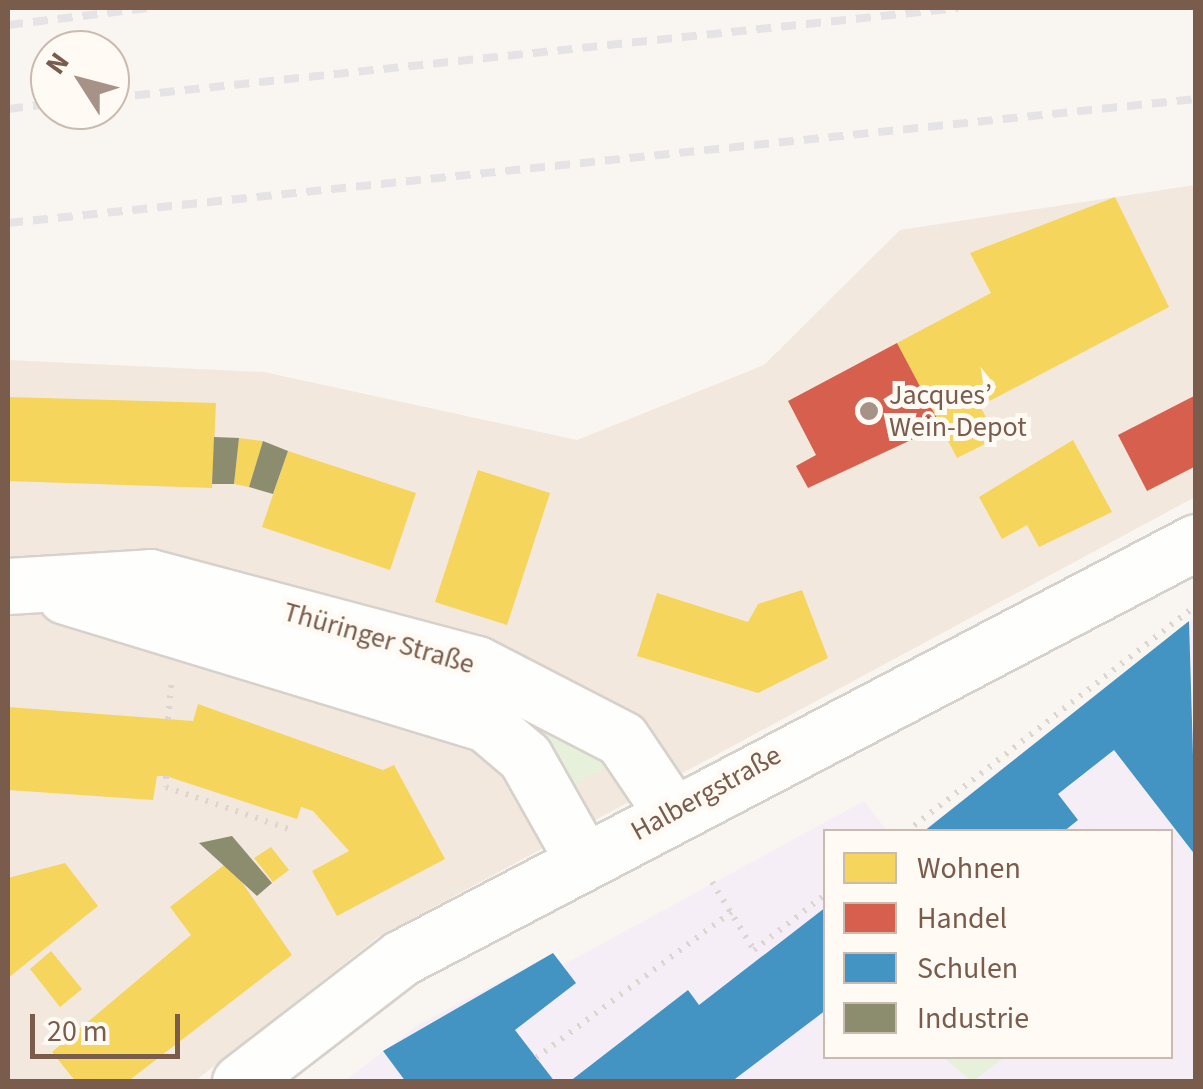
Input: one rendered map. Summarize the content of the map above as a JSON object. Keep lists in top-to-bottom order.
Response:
{
  "streets": {
    "street": ["Thüringer Straße", "Halbergstraße"]
  },
  "crossings": [
    ["Thüringer Straße", "Halbergstraße"]
  ],
  "places": ["Jacques’ Wein-Depot"],
  "legend": [
    "Wohnen",
    "Handel",
    "Schulen",
    "Industrie"
  ],
  "scale_bar": "20 m",
  "north": "top left"
}
